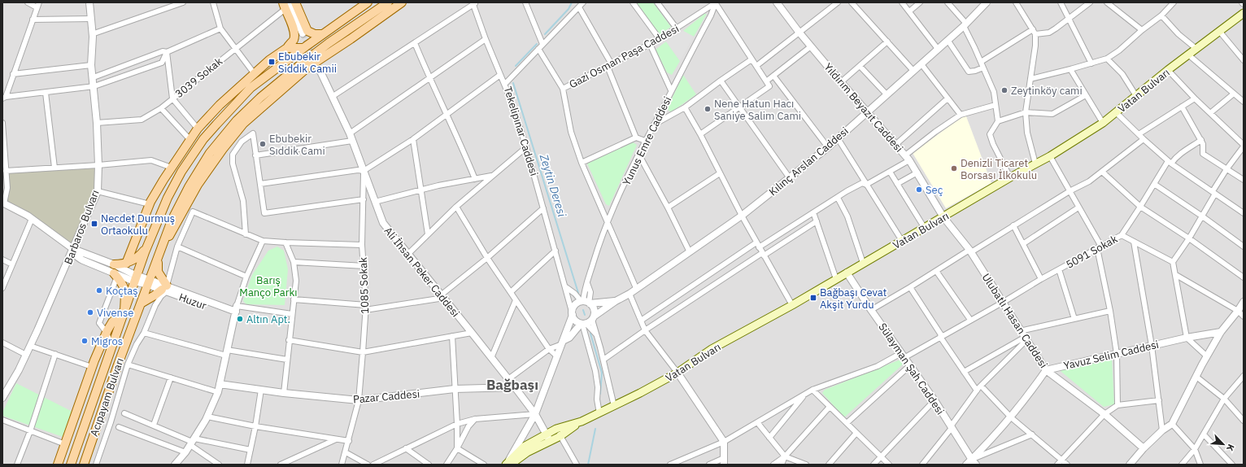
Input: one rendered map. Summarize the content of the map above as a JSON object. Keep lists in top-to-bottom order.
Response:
{
  "streets": {
    "main road": ["Vatan Bulvarı", "Acıpayam Bulvarı"],
    "street": [
      "Gazi Osman Paşa Caddesi",
      "3039 Sokak",
      "Yıldırım Beyazıt Caddesi",
      "Tekelipınar Caddesi",
      "Yunus Emre Caddesi",
      "Kılınç Arslan Caddesi",
      "Barbaros Bulvarı",
      "5091 Sokak",
      "Ali İhsan Peker Caddesi",
      "1085 Sokak",
      "Huzur",
      "Ulubatlı Hasan Caddesi",
      "Yavuz Selim Caddesi",
      "Sülayman Şah Caddesi",
      "Pazar Caddesi"
    ]
  },
  "crossings": [
    ["Gazi Osman Paşa Caddesi", "Yunus Emre Caddesi"],
    ["Gazi Osman Paşa Caddesi", "Kılınç Arslan Caddesi"],
    ["3039 Sokak", "Barbaros Bulvarı"],
    ["Vatan Bulvarı", "Yıldırım Beyazıt Caddesi"],
    ["Vatan Bulvarı", "Ali İhsan Peker Caddesi"],
    ["Vatan Bulvarı", "Ulubatlı Hasan Caddesi"],
    ["Vatan Bulvarı", "Sülayman Şah Caddesi"],
    ["Yıldırım Beyazıt Caddesi", "Kılınç Arslan Caddesi"],
    ["Yıldırım Beyazıt Caddesi", "Ulubatlı Hasan Caddesi"],
    ["Tekelipınar Caddesi", "Yunus Emre Caddesi"],
    ["Tekelipınar Caddesi", "Kılınç Arslan Caddesi"],
    ["Yunus Emre Caddesi", "Kılınç Arslan Caddesi"],
    ["5091 Sokak", "Ulubatlı Hasan Caddesi"],
    ["5091 Sokak", "Sülayman Şah Caddesi"],
    ["Ali İhsan Peker Caddesi", "1085 Sokak"],
    ["Ali İhsan Peker Caddesi", "Pazar Caddesi"],
    ["1085 Sokak", "Pazar Caddesi"],
    ["Huzur", "Acıpayam Bulvarı"],
    ["Ulubatlı Hasan Caddesi", "Yavuz Selim Caddesi"]
  ],
  "districts": ["Bağbaşı"],
  "water": ["Zeytin Deresi"],
  "parks": ["Barış Manço Parkı"],
  "places": {
    "transit": ["Ebubekir Siddik Camii", "Necdet Durmuş Ortaokulu", "Bağbaşı Cevat Akşit Yurdu"],
    "other": [
      "Zeytinköy cami",
      "Nene Hatun Hacı Saniye Salim Cami",
      "Ebubekir Sıddık Cami",
      "Denizli Ticaret Borsası İlkokulu",
      "Seç",
      "Koçtaş",
      "Vivense",
      "Altın Apt.",
      "Migros"
    ]
  },
  "north": "bottom right"
}
